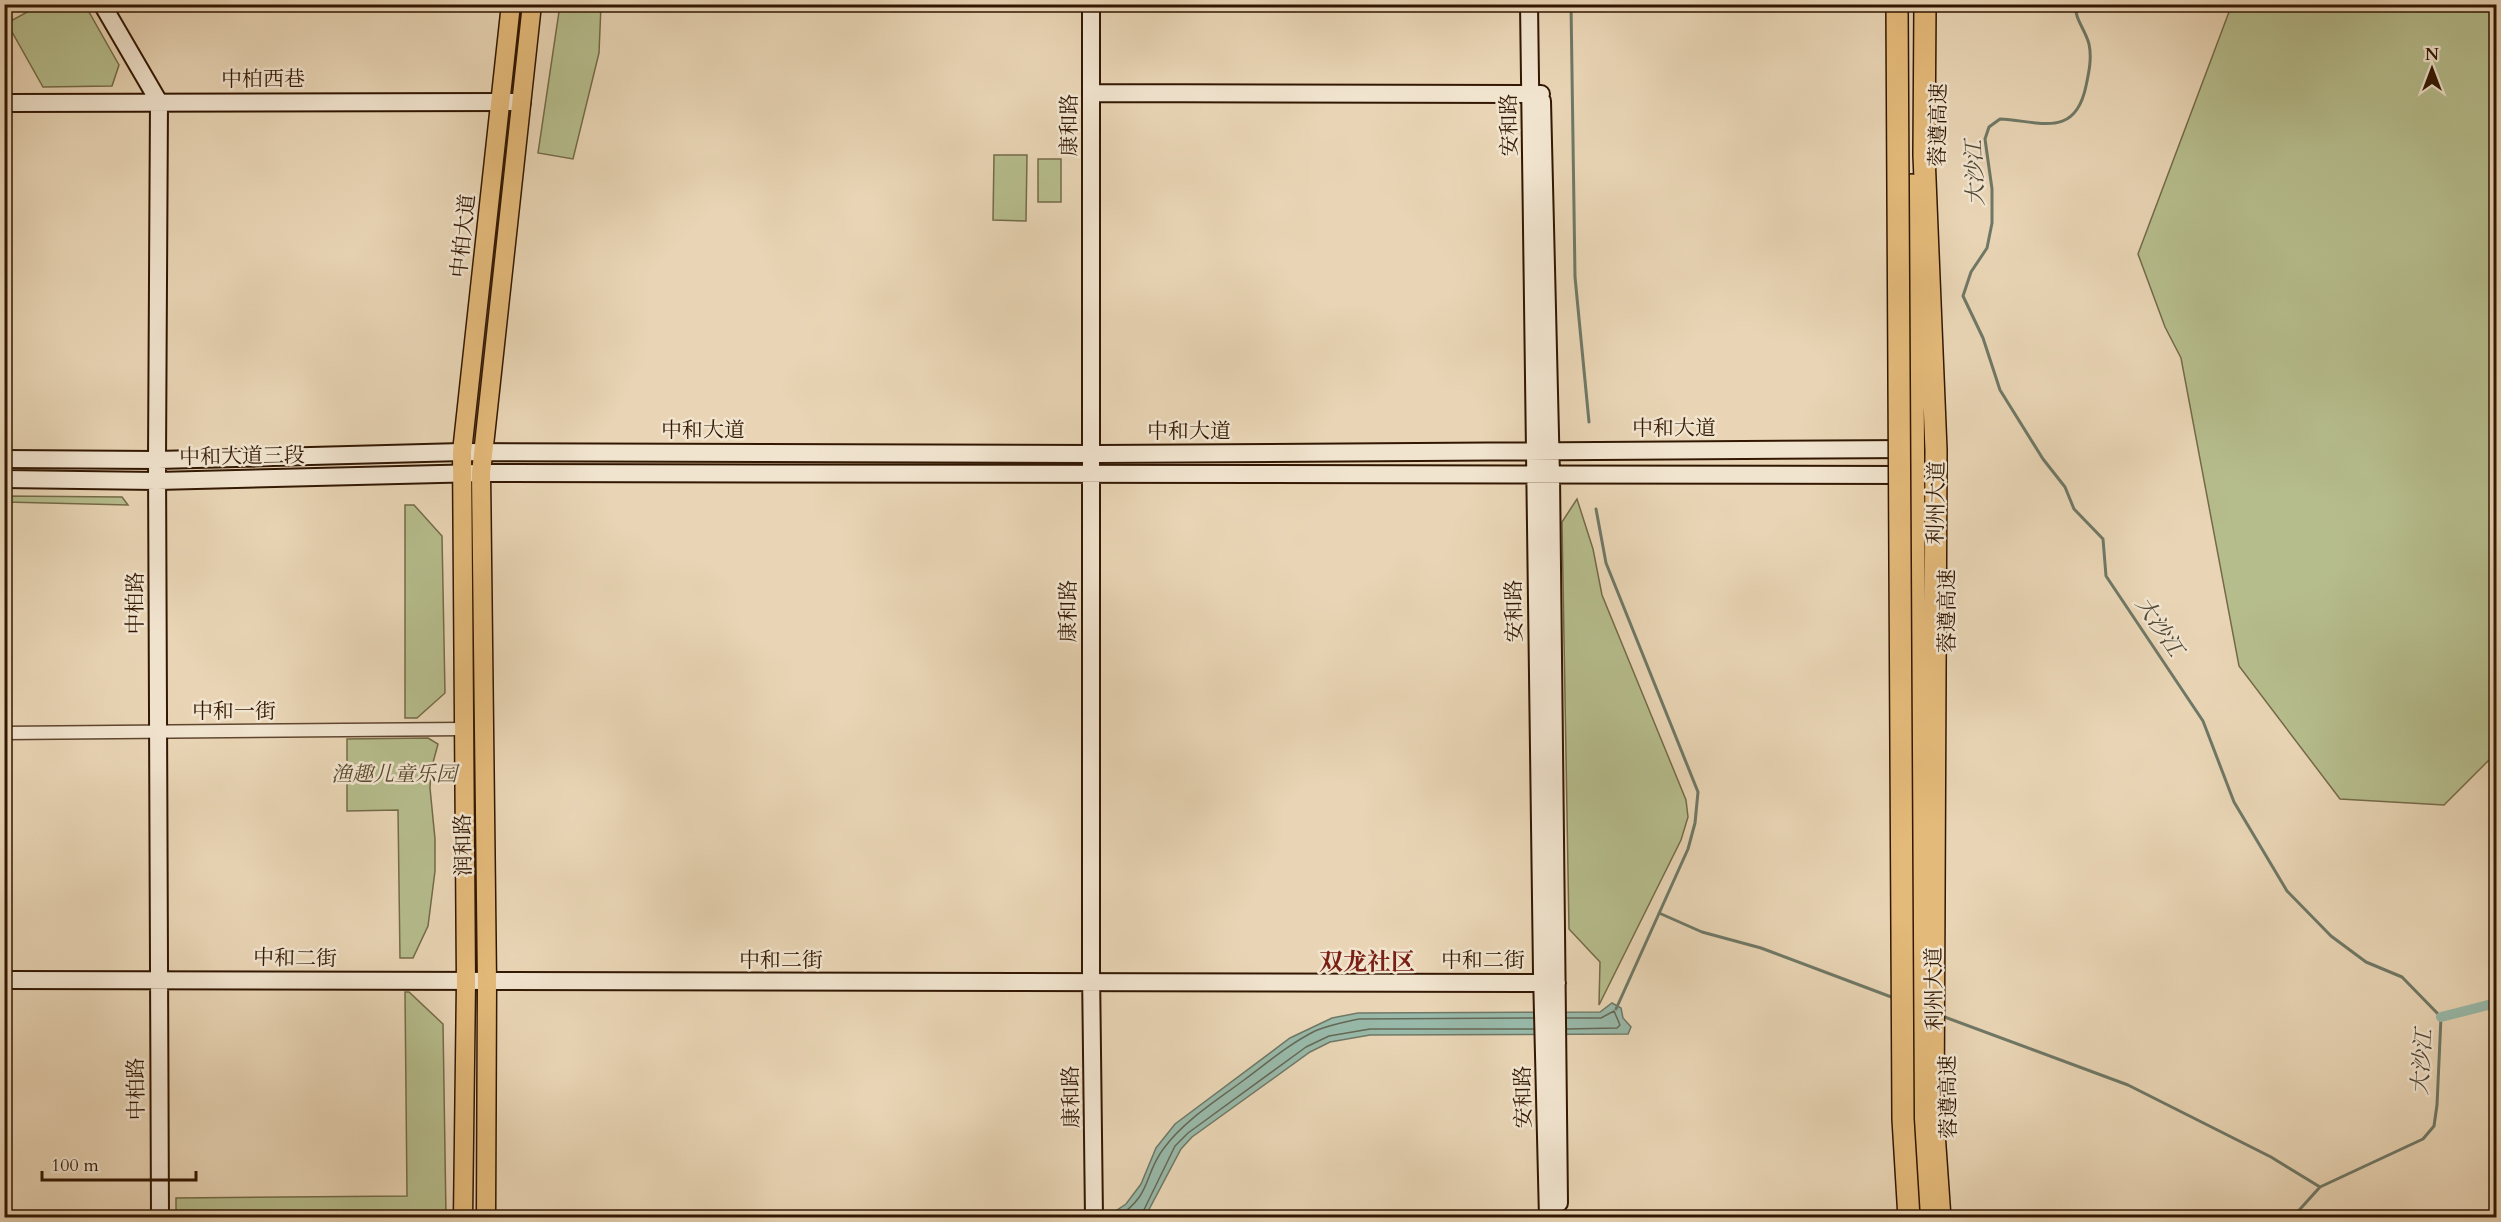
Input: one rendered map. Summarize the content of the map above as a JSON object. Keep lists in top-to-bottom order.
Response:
{
  "streets": {
    "highway": ["蓉遵高速", "利州大道"],
    "main road": ["中柏大道", "润和路"],
    "street": [
      "中柏西巷",
      "康和路",
      "安和路",
      "中和大道",
      "中和大道三段",
      "中柏路",
      "中和一街",
      "中和二街"
    ]
  },
  "crossings": [
    ["中柏西巷", "中柏大道"],
    ["中柏西巷", "中柏路"],
    ["康和路", "中和大道"],
    ["康和路", "中和二街"],
    ["安和路", "中和大道"],
    ["安和路", "中和二街"],
    ["中柏大道", "中和大道"],
    ["中柏大道", "中和大道三段"],
    ["中柏大道", "润和路"],
    ["中和大道", "中和大道三段"],
    ["中和大道", "利州大道"],
    ["中和大道", "润和路"],
    ["中和大道三段", "中柏路"],
    ["中和大道三段", "润和路"],
    ["中柏路", "中和一街"],
    ["中柏路", "中和二街"],
    ["中和一街", "润和路"],
    ["润和路", "中和二街"]
  ],
  "districts": ["双龙社区"],
  "water": ["大沙江"],
  "parks": ["渔趣儿童乐园"],
  "scale_bar": "100 m",
  "north": "top"
}
